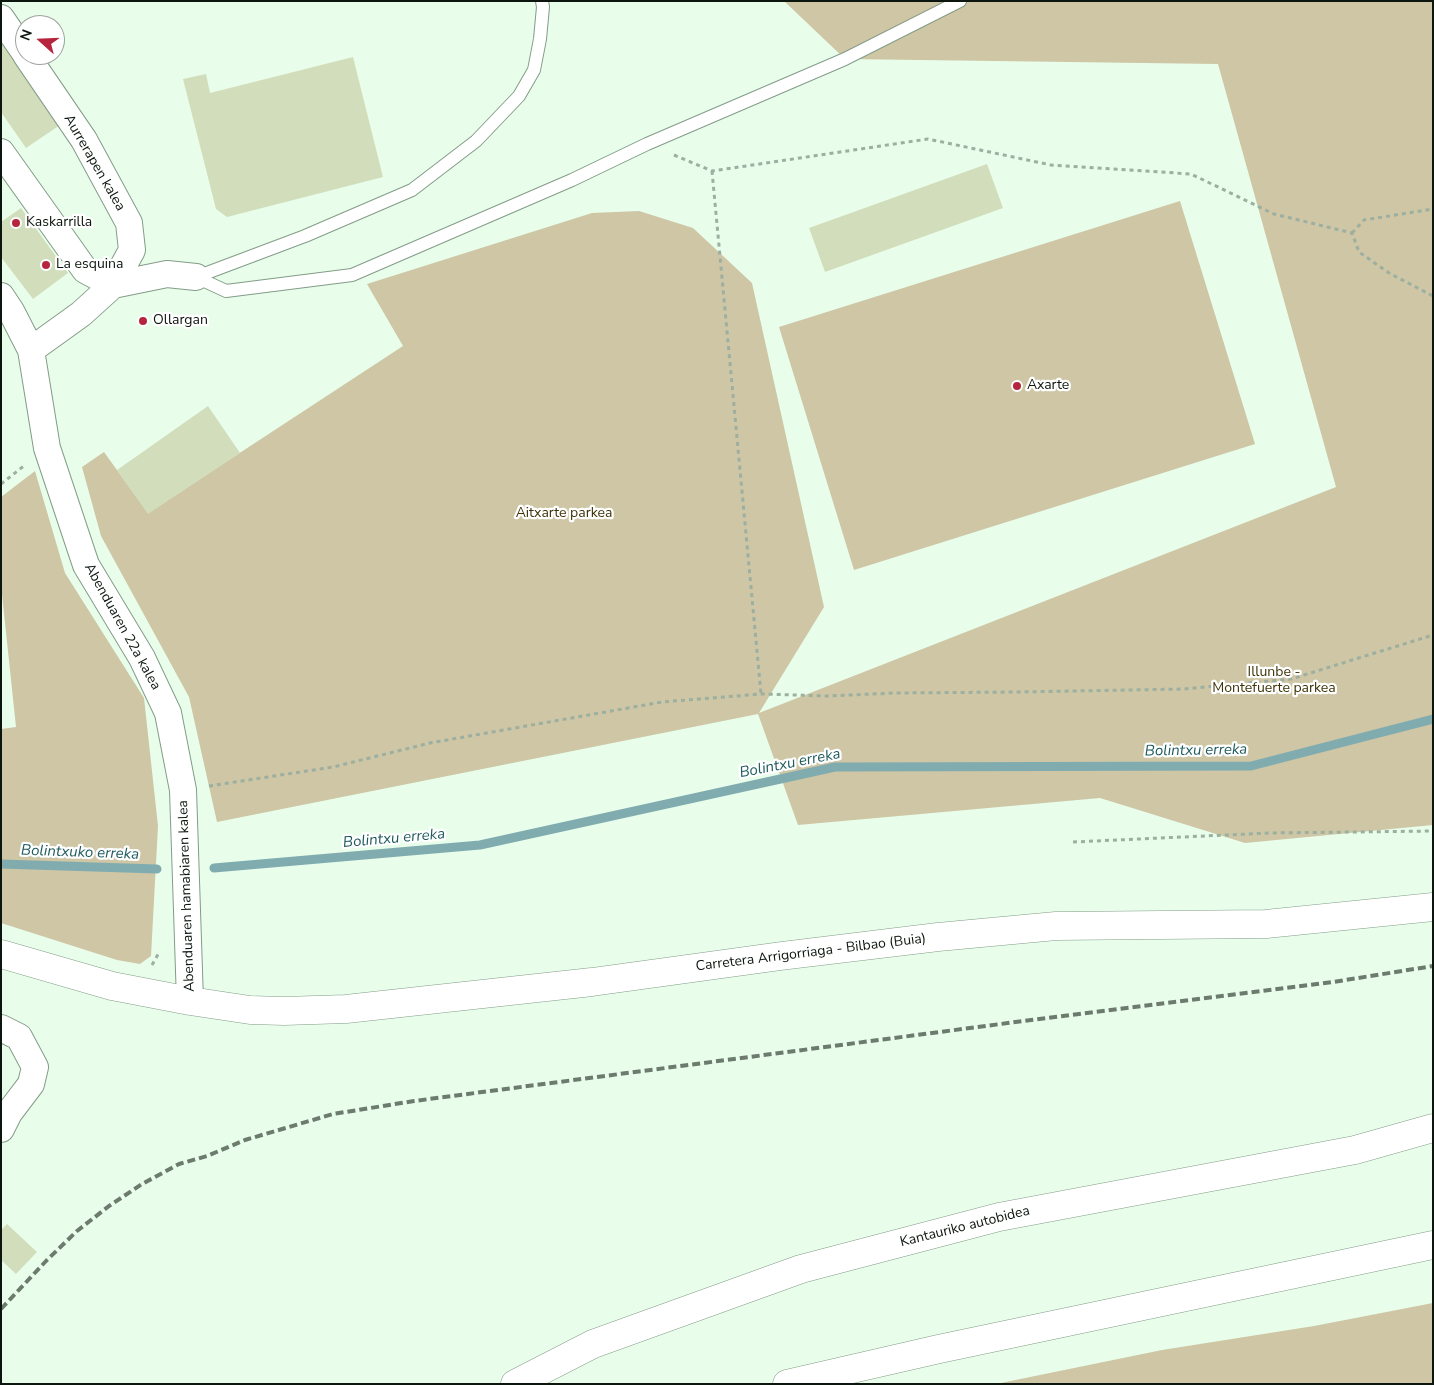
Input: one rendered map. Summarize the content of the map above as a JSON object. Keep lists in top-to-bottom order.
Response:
{
  "streets": {
    "main road": ["Carretera Arrigorriaga - Bilbao (Buia)", "Kantauriko autobidea"],
    "street": ["Aurrerapen kalea", "Abenduaren 22a kalea", "Abenduaren hamabiaren kalea"]
  },
  "crossings": [
    ["Abenduaren 22a kalea", "Abenduaren hamabiaren kalea"],
    ["Abenduaren hamabiaren kalea", "Carretera Arrigorriaga - Bilbao (Buia)"]
  ],
  "water": ["Bolintxu erreka", "Bolintxuko erreka"],
  "parks": ["Aitxarte parkea", "Illunbe - Montefuerte parkea"],
  "places": [
    "Kaskarrilla",
    "La esquina",
    "Ollargan",
    "Axarte"
  ],
  "north": "left"
}
